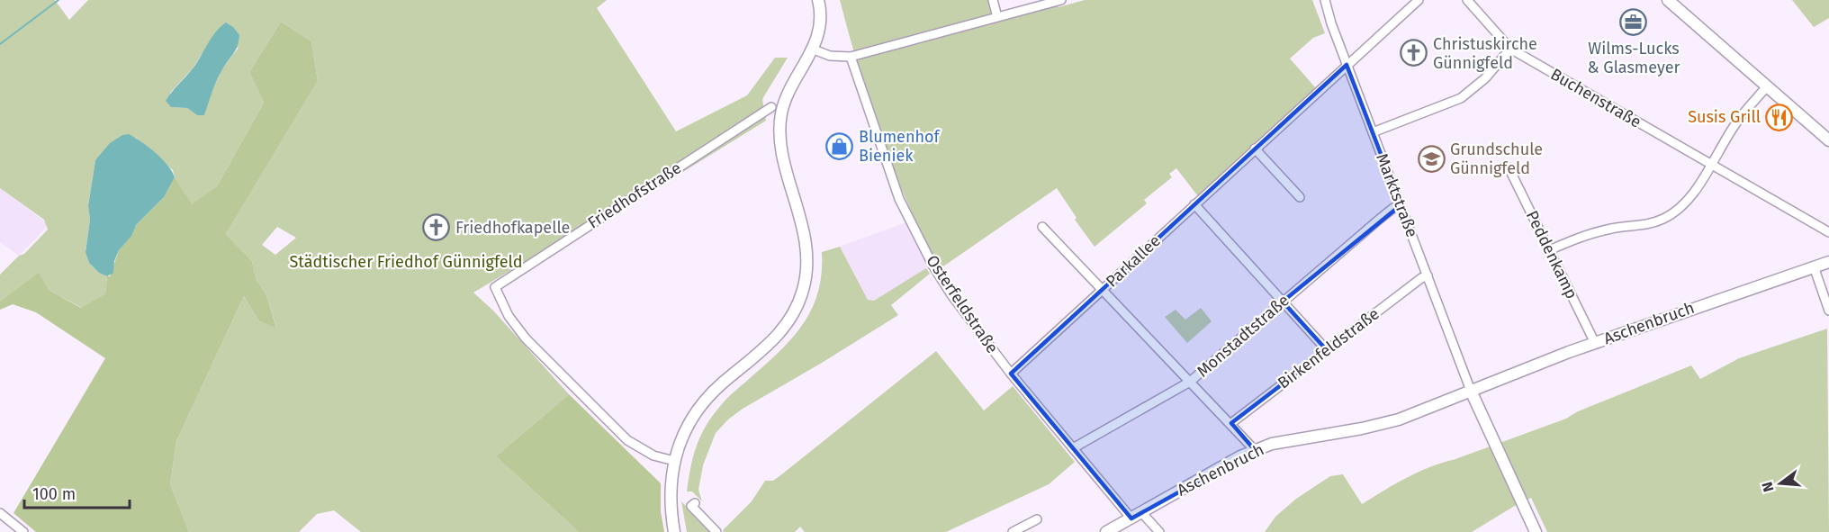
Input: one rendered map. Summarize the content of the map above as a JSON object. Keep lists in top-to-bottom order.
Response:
{
  "streets": {
    "street": [
      "Buchenstraße",
      "Friedhofstraße",
      "Marktstraße",
      "Peddenkamp",
      "Parkallee",
      "Osterfeldstraße",
      "Aschenbruch",
      "Monstadtstraße",
      "Birkenfeldstraße"
    ]
  },
  "crossings": [
    ["Marktstraße", "Parkallee"],
    ["Marktstraße", "Aschenbruch"],
    ["Marktstraße", "Monstadtstraße"],
    ["Marktstraße", "Birkenfeldstraße"],
    ["Peddenkamp", "Aschenbruch"],
    ["Parkallee", "Osterfeldstraße"],
    ["Osterfeldstraße", "Aschenbruch"],
    ["Osterfeldstraße", "Monstadtstraße"]
  ],
  "parks": ["Städtischer Friedhof Günnigfeld"],
  "places": {
    "office": ["Wilms-Lucks & Glasmeyer"],
    "church": ["Christuskirche Günnigfeld", "Friedhofkapelle"],
    "restaurant": ["Susis Grill"],
    "shop": ["Blumenhof Bieniek"],
    "school or university": ["Grundschule Günnigfeld"]
  },
  "scale_bar": "100 m",
  "north": "left"
}
